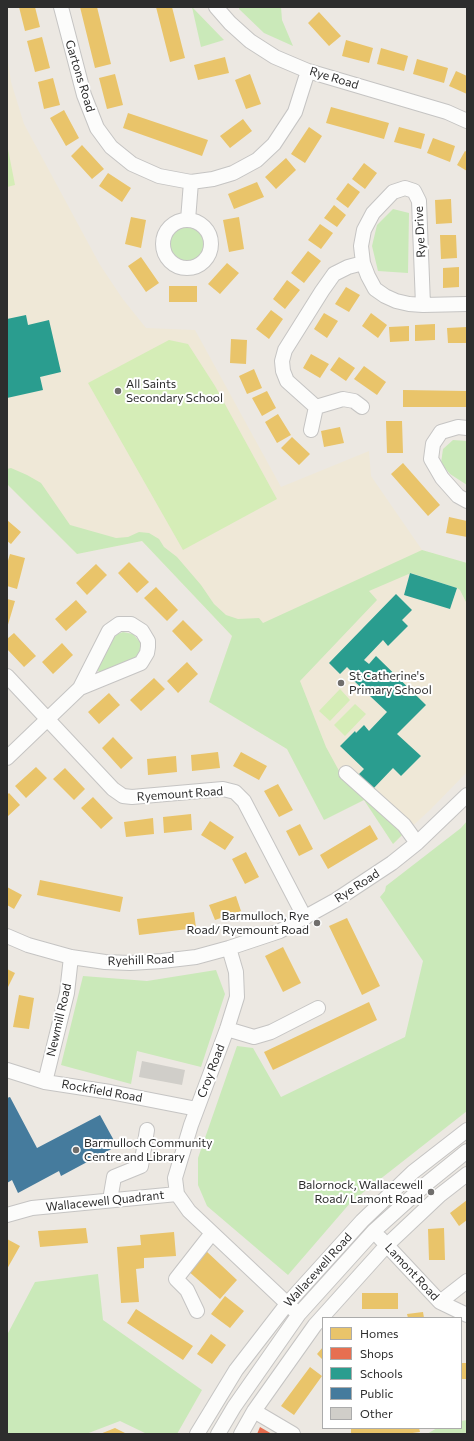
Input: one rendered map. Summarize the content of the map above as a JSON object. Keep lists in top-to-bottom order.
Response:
{
  "streets": {
    "street": [
      "Gartons Road",
      "Rye Road",
      "Rye Drive",
      "Ryemount Road",
      "Ryehill Road",
      "Newmill Road",
      "Croy Road",
      "Rockfield Road",
      "Wallacewell Quadrant",
      "Wallacewell Road",
      "Lamont Road"
    ]
  },
  "crossings": [
    ["Gartons Road", "Rye Road"],
    ["Rye Road", "Ryemount Road"],
    ["Rye Road", "Ryehill Road"],
    ["Rye Road", "Croy Road"],
    ["Ryehill Road", "Newmill Road"],
    ["Ryehill Road", "Croy Road"],
    ["Newmill Road", "Rockfield Road"],
    ["Croy Road", "Rockfield Road"],
    ["Croy Road", "Wallacewell Quadrant"],
    ["Wallacewell Quadrant", "Wallacewell Road"],
    ["Wallacewell Road", "Lamont Road"]
  ],
  "places": [
    "All Saints Secondary School",
    "St Catherine's Primary School",
    "Barmulloch, Rye Road/ Ryemount Road",
    "Barmulloch Community Centre and Library",
    "Balornock, Wallacewell Road/ Lamont Road"
  ],
  "legend": [
    "Homes",
    "Shops",
    "Schools",
    "Public",
    "Other"
  ]
}
